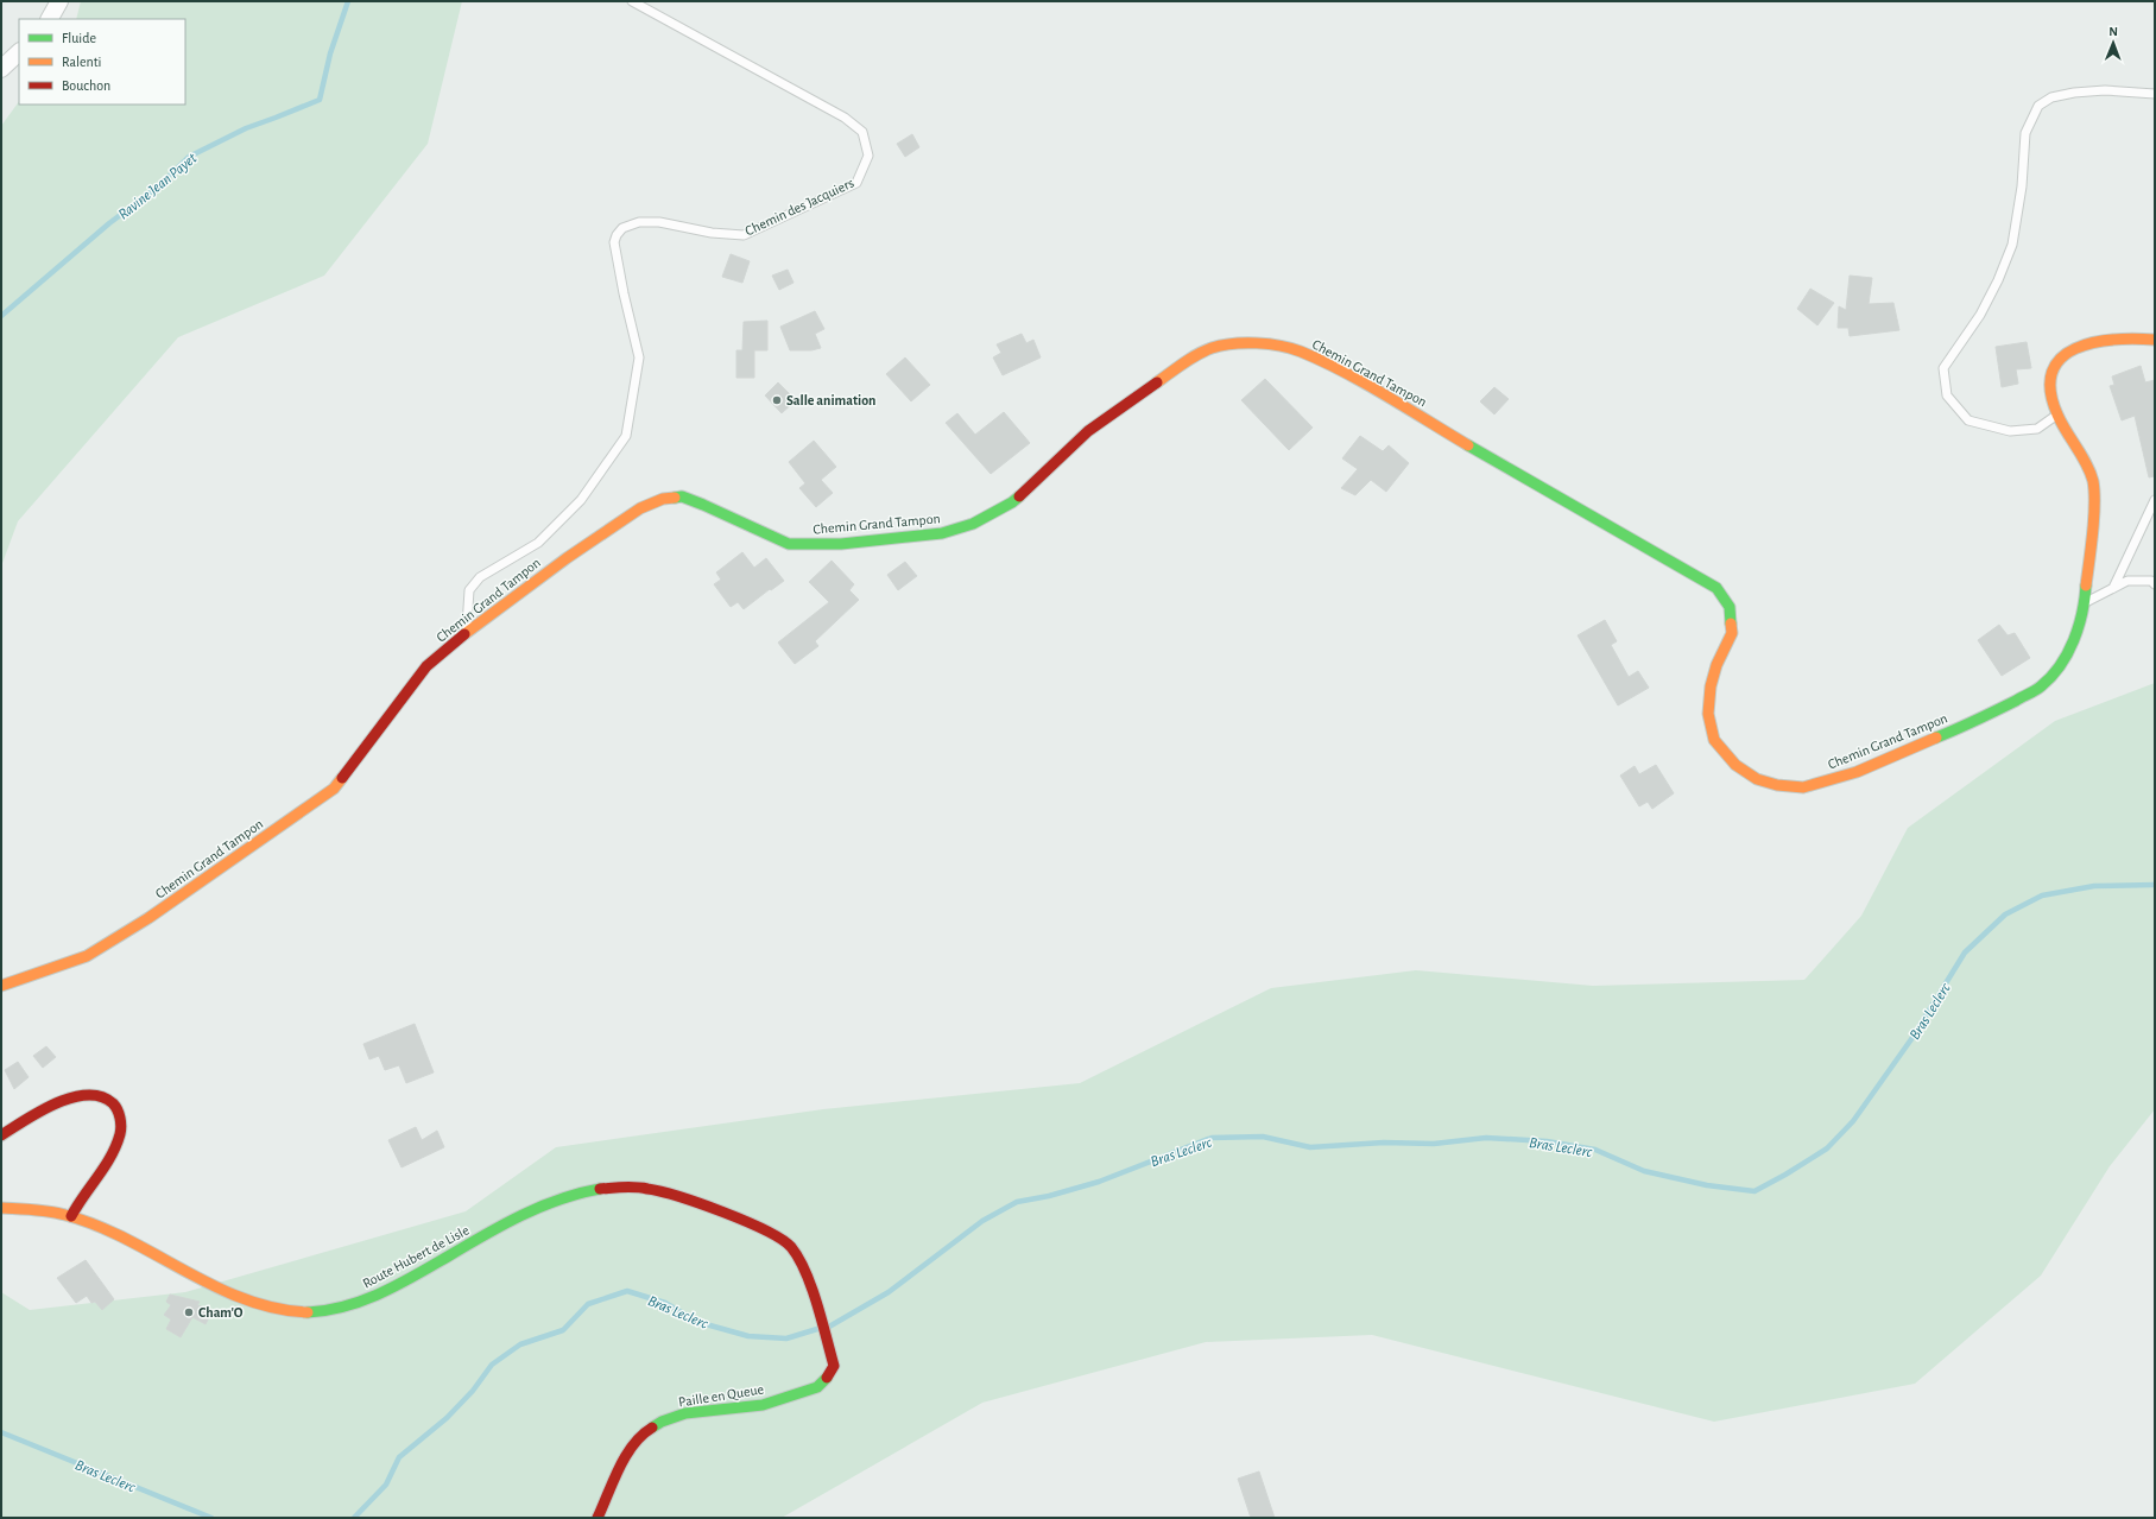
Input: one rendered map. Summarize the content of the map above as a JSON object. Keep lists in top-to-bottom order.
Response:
{
  "streets": {
    "main road": ["Chemin Grand Tampon", "Route Hubert de Lisle", "Paille en Queue"],
    "lane": ["Chemin des Jacquiers"]
  },
  "crossings": [
    ["Chemin des Jacquiers", "Chemin Grand Tampon"],
    ["Route Hubert de Lisle", "Paille en Queue"]
  ],
  "water": ["Ravine Jean Payet", "Bras Leclerc"],
  "places": ["Salle animation", "Cham'O"],
  "legend": ["Fluide", "Ralenti", "Bouchon"],
  "north": "top"
}
